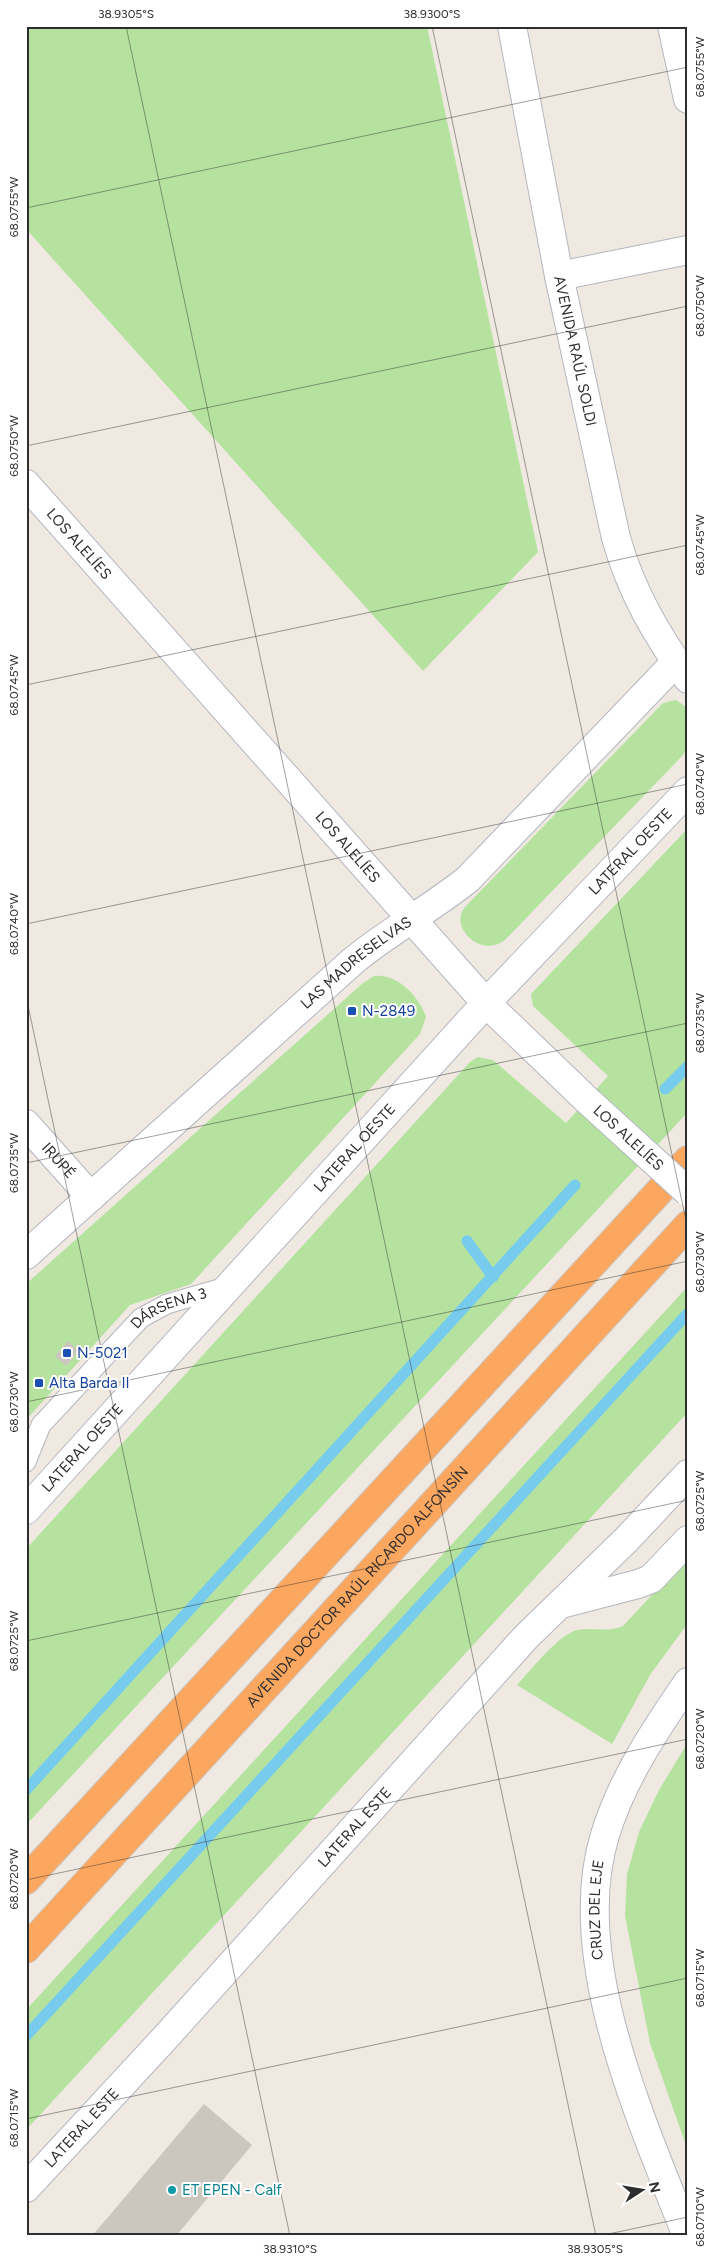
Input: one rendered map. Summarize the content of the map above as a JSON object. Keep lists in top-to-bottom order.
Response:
{
  "streets": {
    "highway": ["AVENIDA DOCTOR RAÚL RICARDO ALFONSÍN"],
    "main road": [
      "AVENIDA RAÚL SOLDI",
      "LOS ALELÍES",
      "LATERAL OESTE",
      "LAS MADRESELVAS",
      "IRUPÉ",
      "LATERAL ESTE",
      "CRUZ DEL EJE"
    ],
    "lane": ["DÁRSENA 3"]
  },
  "crossings": [
    ["AVENIDA RAÚL SOLDI", "LAS MADRESELVAS"],
    ["LOS ALELÍES", "LATERAL OESTE"],
    ["LOS ALELÍES", "LAS MADRESELVAS"],
    ["LATERAL OESTE", "DÁRSENA 3"],
    ["LAS MADRESELVAS", "IRUPÉ"]
  ],
  "places": {
    "transit": ["N-2849", "N-5021", "Alta Barda II"],
    "other": ["ET EPEN - Calf"]
  },
  "north": "right",
  "coordinates": [
    "38.9305°S",
    "38.9300°S",
    "68.0755°W",
    "68.0750°W",
    "68.0745°W",
    "68.0740°W",
    "68.0735°W",
    "68.0730°W",
    "68.0725°W",
    "68.0720°W",
    "68.0715°W",
    "68.0710°W",
    "38.9310°S"
  ]
}
